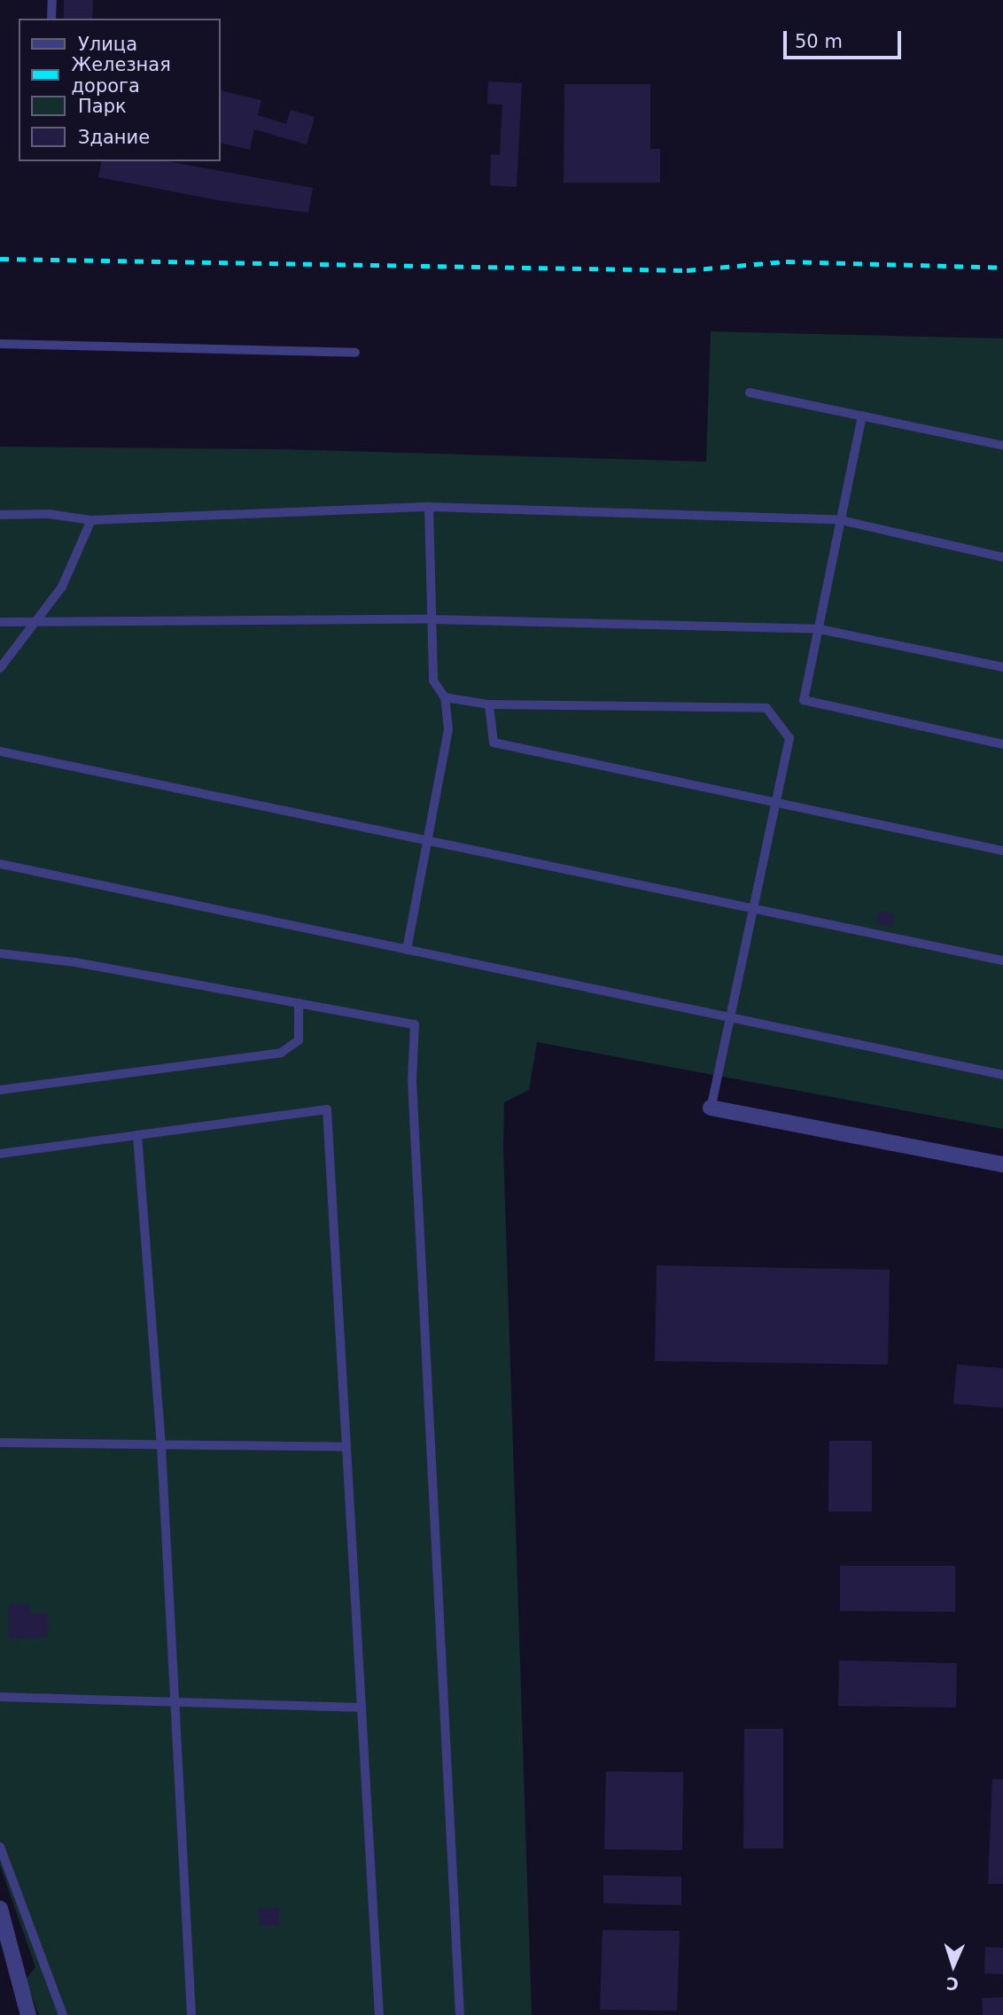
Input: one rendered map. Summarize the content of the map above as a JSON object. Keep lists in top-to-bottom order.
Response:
{
  "legend": [
    "Улица",
    "Железная дорога",
    "Парк",
    "Здание"
  ],
  "scale_bar": "50 m",
  "north": "bottom"
}
